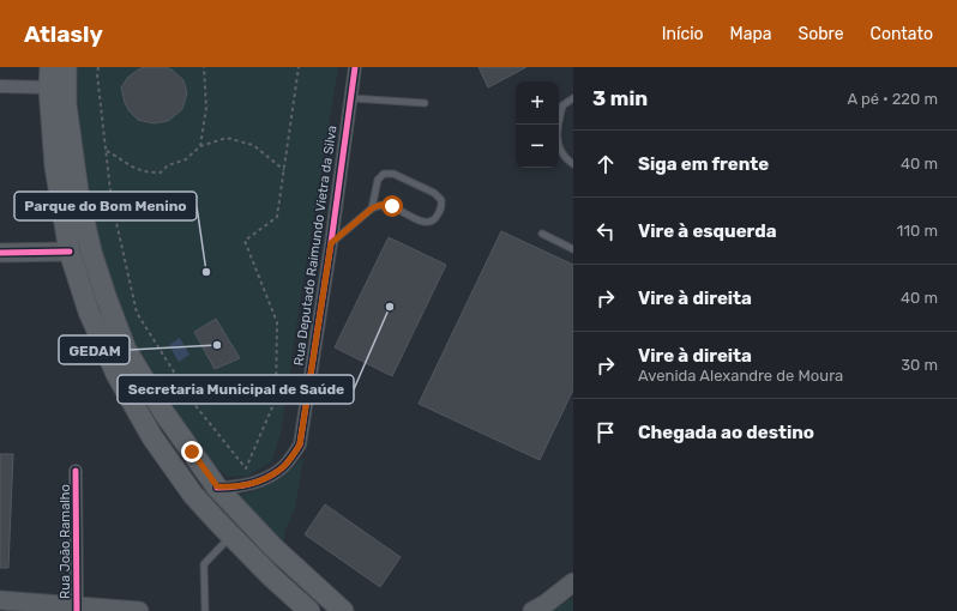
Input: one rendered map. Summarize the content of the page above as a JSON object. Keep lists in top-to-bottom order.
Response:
{
  "streets": {
    "street": ["Rua Deputado Raimundo Vietra da Silva", "Rua João Ramalho"]
  },
  "places": ["Parque do Bom Menino", "Secretaria Municipal de Saúde", "GEDAM"],
  "page": {
    "header": "Atlasly",
    "nav": [
      "Início",
      "Mapa",
      "Sobre",
      "Contato"
    ],
    "heading": ["3 min", "A pé · 220 m"],
    "map_buttons": ["+", "−"],
    "list": [
      ["Siga em frente", "40 m"],
      ["Vire à esquerda", "110 m"],
      ["Vire à direita", "40 m"],
      ["Vire à direita", "Avenida Alexandre de Moura", "30 m"],
      "Chegada ao destino"
    ]
  }
}
